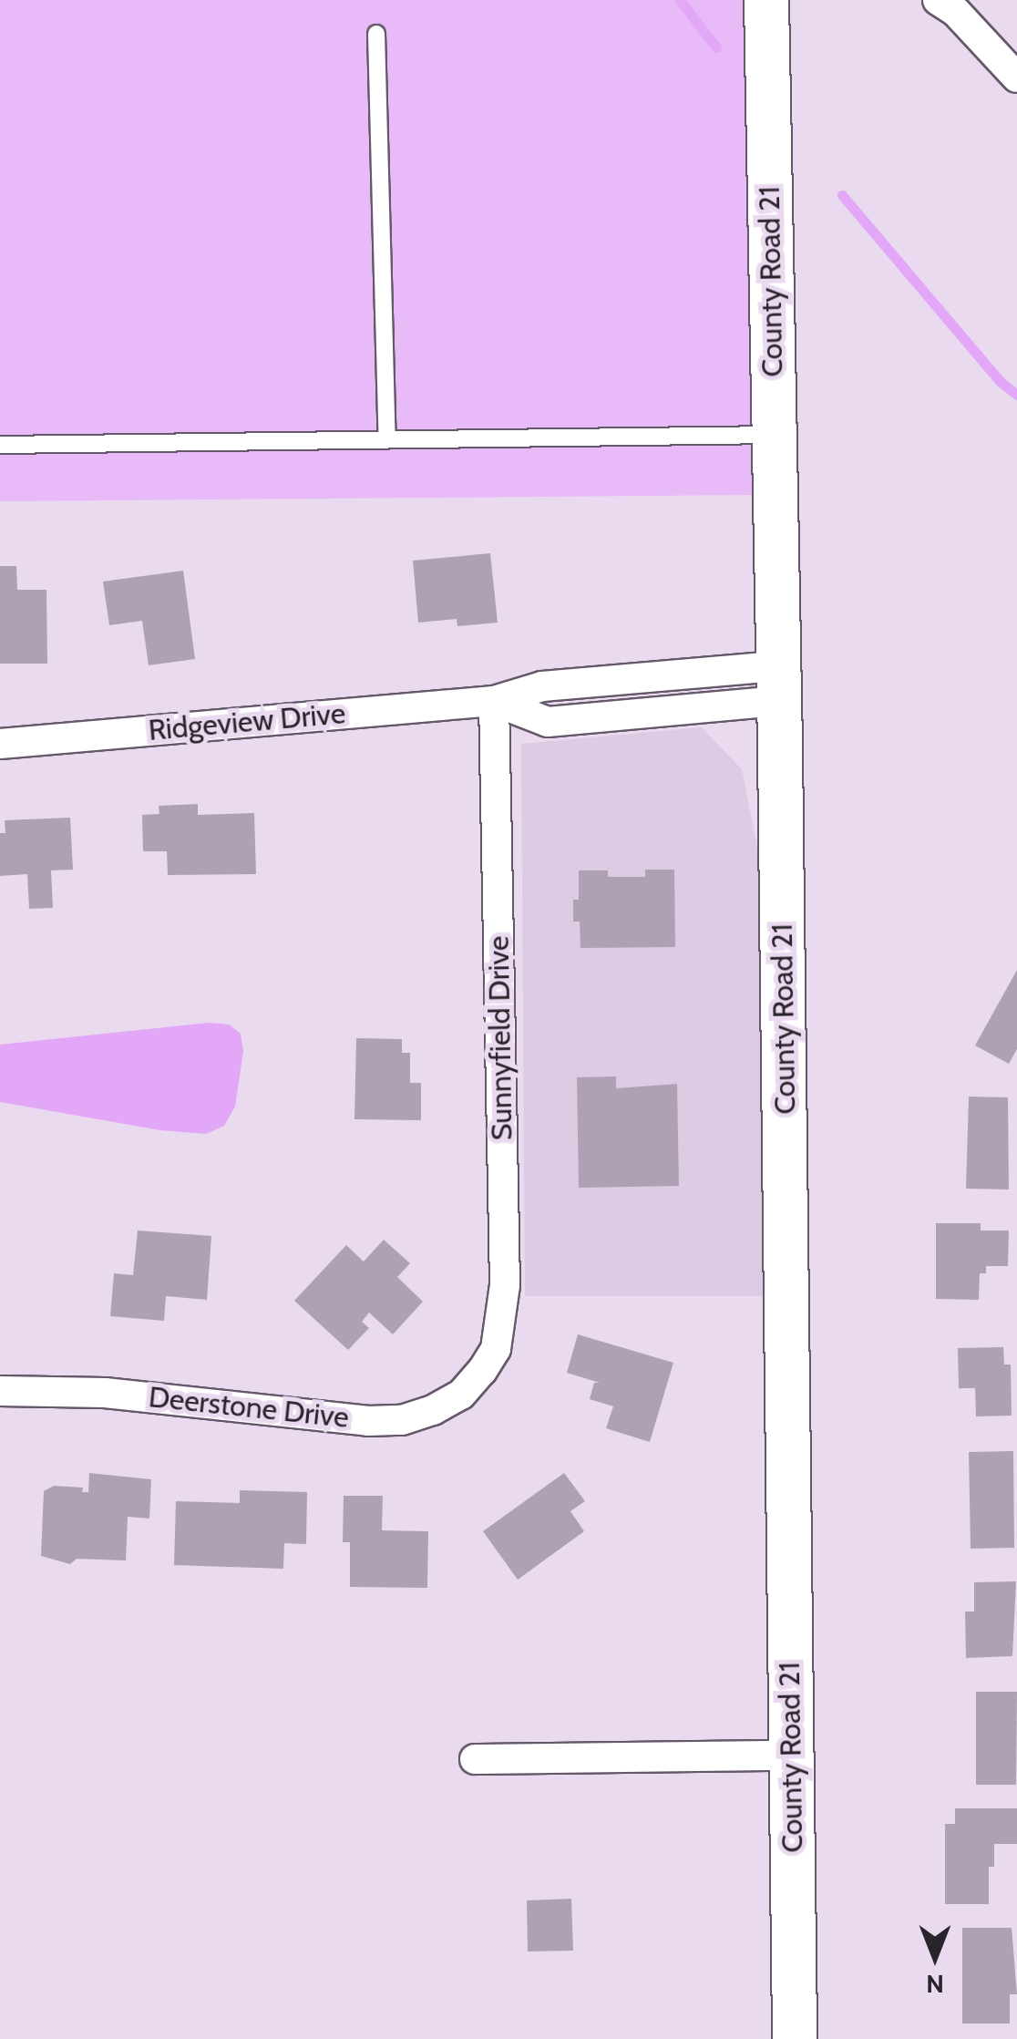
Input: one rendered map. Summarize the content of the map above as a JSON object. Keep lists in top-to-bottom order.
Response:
{
  "streets": {
    "street": [
      "County Road 21",
      "Ridgeview Drive",
      "Sunnyfield Drive",
      "Deerstone Drive"
    ]
  },
  "crossings": [
    ["County Road 21", "Ridgeview Drive"],
    ["Ridgeview Drive", "Sunnyfield Drive"],
    ["Sunnyfield Drive", "Deerstone Drive"]
  ],
  "north": "bottom"
}
